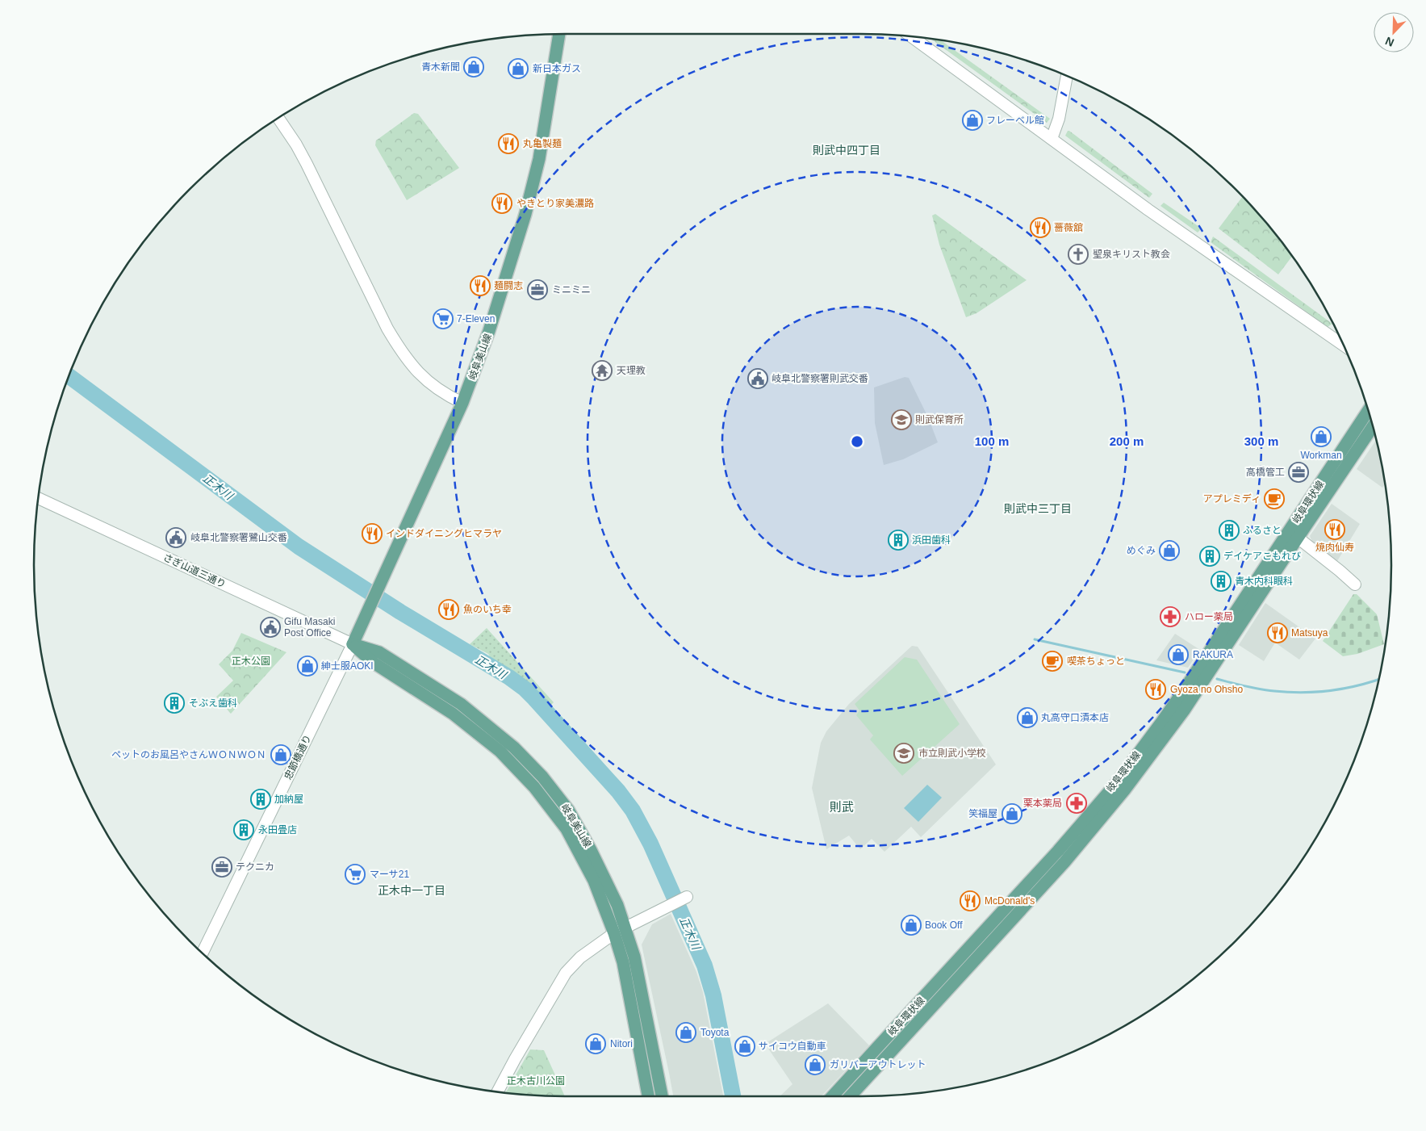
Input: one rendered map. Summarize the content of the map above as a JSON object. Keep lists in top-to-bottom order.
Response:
{
  "streets": {
    "main road": ["岐阜美山線", "岐阜環状線"],
    "street": ["さぎ山道三通り", "忠節橋通り"]
  },
  "crossings": [
    ["岐阜美山線", "さぎ山道三通り"],
    ["岐阜美山線", "忠節橋通り"],
    ["さぎ山道三通り", "忠節橋通り"]
  ],
  "districts": [
    "則武中四丁目",
    "則武中三丁目",
    "則武",
    "正木中一丁目"
  ],
  "water": ["正木川"],
  "parks": ["正木公園", "正木古川公園"],
  "places": {
    "shop": [
      "青木新聞",
      "新日本ガス",
      "フレーベル館",
      "Workman",
      "めぐみ",
      "RAKURA",
      "紳士服AOKI",
      "丸高守口漬本店",
      "ペットのお風呂やさんＷＯＮＷＯＮ",
      "笑福屋",
      "Book Off",
      "Toyota",
      "Nitori",
      "サイコウ自動車",
      "ガリバーアウトレット"
    ],
    "restaurant": [
      "丸亀製麺",
      "やきとり家美濃路",
      "薔薇舘",
      "麺闘志",
      "焼肉仙寿",
      "インドダイニングヒマラヤ",
      "魚のいち幸",
      "Matsuya",
      "Gyoza no Ohsho",
      "McDonald's"
    ],
    "church": ["聖泉キリスト教会"],
    "office": ["ミニミニ", "高橋管工", "テクニカ"],
    "supermarket": ["7-Eleven", "マーサ21"],
    "temple": ["天理教"],
    "public building": ["岐阜北警察署則武交番", "岐阜北警察署鷺山交番", "Gifu Masaki Post Office"],
    "school or university": ["則武保育所", "市立則武小学校"],
    "cafe": ["アプレミディ", "喫茶ちょっと"],
    "building": [
      "ふるさと",
      "浜田歯科",
      "デイケアこもれび",
      "青木内科眼科",
      "そぶえ歯科",
      "加納屋",
      "永田畳店"
    ],
    "pharmacy": ["ハロー薬局", "栗本薬局"]
  },
  "north": "bottom left",
  "rings": ["100 m", "200 m", "300 m"]
}
